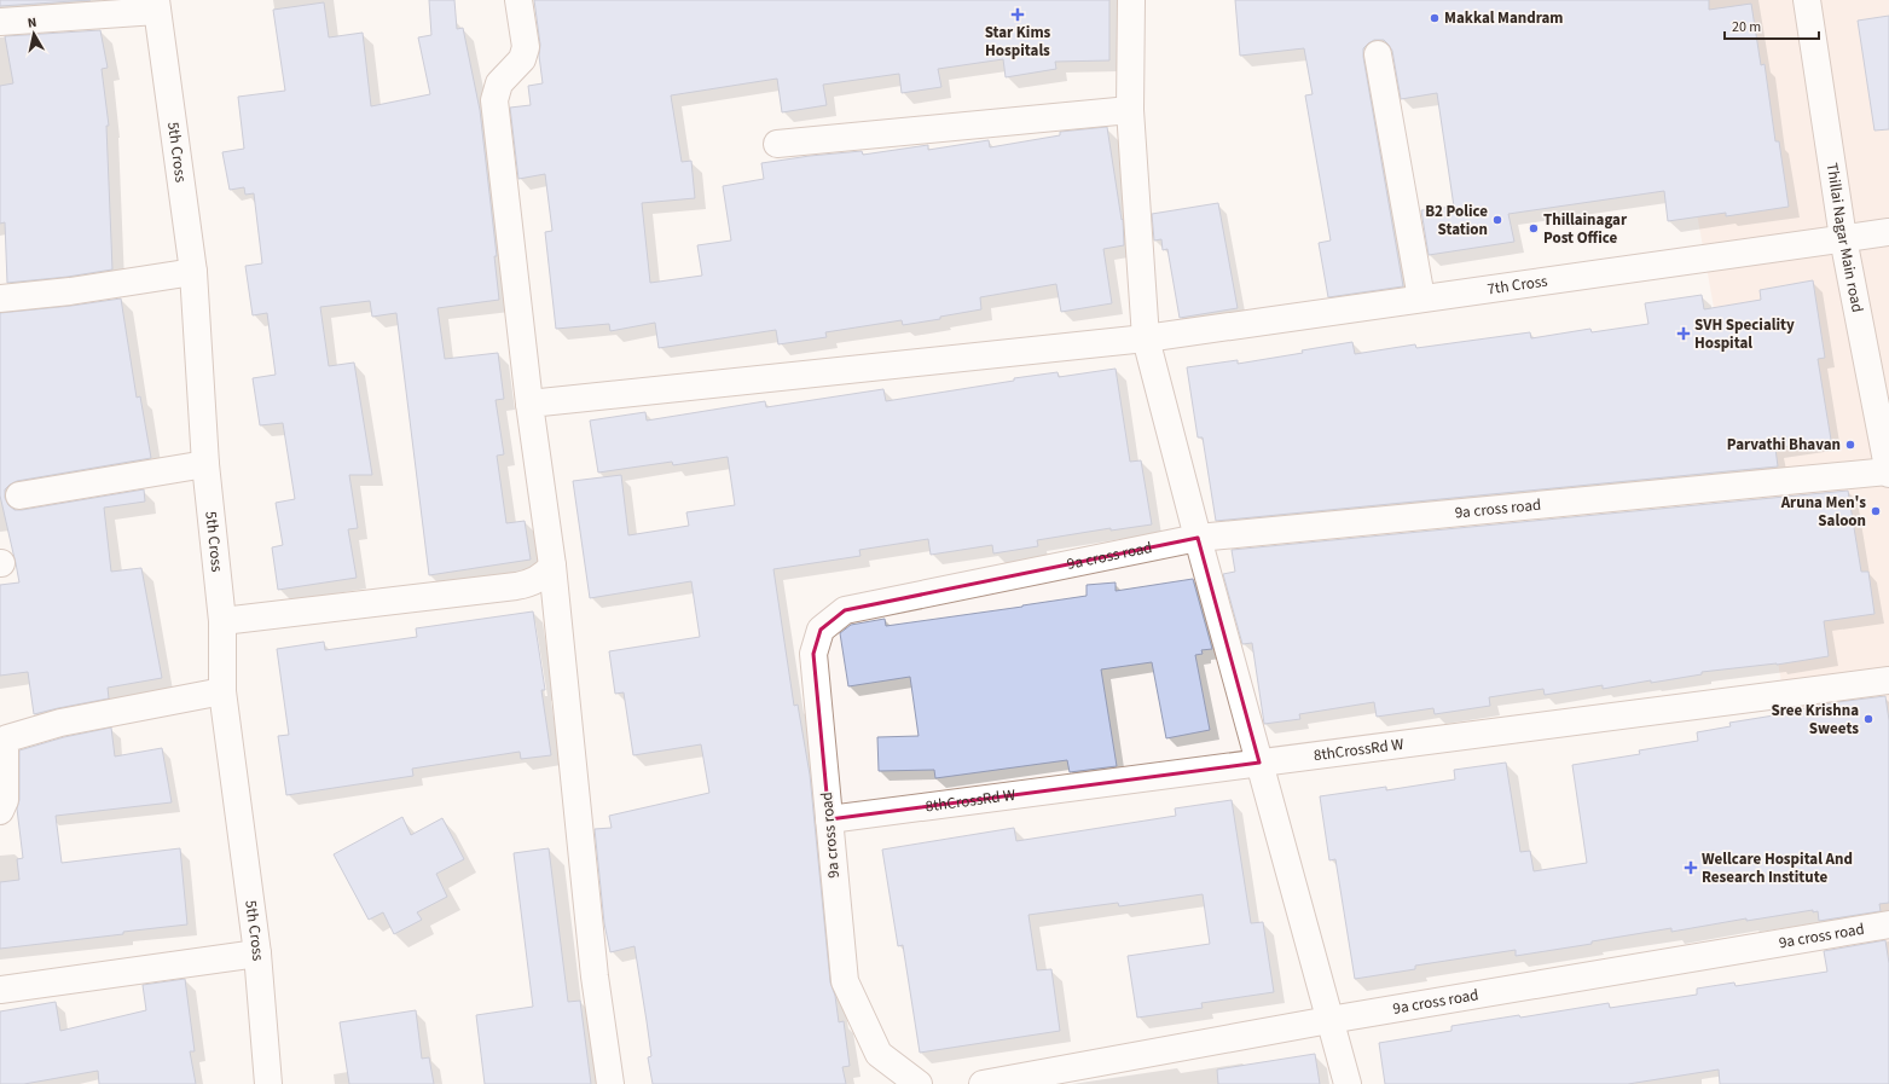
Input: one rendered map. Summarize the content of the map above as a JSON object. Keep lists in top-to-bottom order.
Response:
{
  "streets": {
    "street": [
      "5th Cross",
      "Thillai Nagar Main road",
      "7th Cross",
      "9a cross road",
      "8thCrossRd W"
    ]
  },
  "crossings": [
    ["Thillai Nagar Main road", "7th Cross"],
    ["Thillai Nagar Main road", "9a cross road"],
    ["9a cross road", "8thCrossRd W"]
  ],
  "places": {
    "health": ["Star Kims Hospitals", "SVH Speciality Hospital", "Wellcare Hospital And Research Institute"],
    "other": [
      "Makkal Mandram",
      "B2 Police Station",
      "Thillainagar Post Office",
      "Parvathi Bhavan",
      "Aruna Men's Saloon",
      "Sree Krishna Sweets"
    ]
  },
  "scale_bar": "20 m",
  "north": "top"
}
